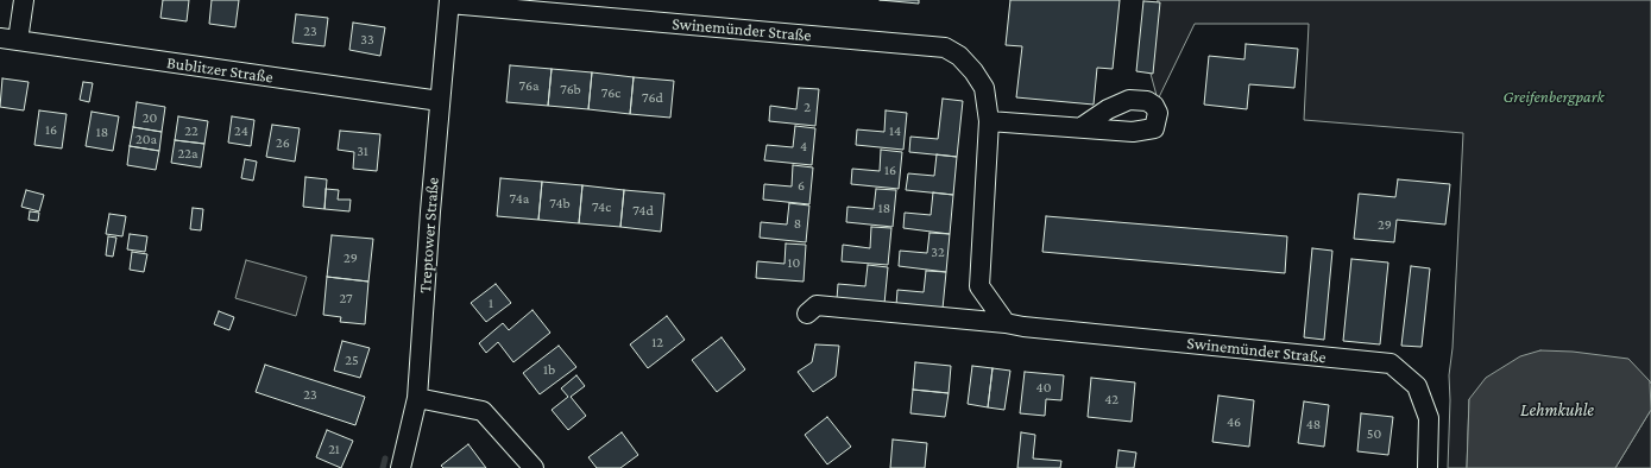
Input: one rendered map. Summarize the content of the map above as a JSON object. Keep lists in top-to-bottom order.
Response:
{
  "streets": {
    "street": ["Swinemünder Straße", "Bublitzer Straße", "Treptower Straße"]
  },
  "crossings": [
    ["Swinemünder Straße", "Treptower Straße"],
    ["Bublitzer Straße", "Treptower Straße"]
  ],
  "water": ["Lehmkuhle"],
  "parks": ["Greifenbergpark"],
  "house_numbers": [
    "23",
    "33",
    "76a",
    "76b",
    "76c",
    "76d",
    "2",
    "20",
    "16",
    "22",
    "24",
    "14",
    "18",
    "20a",
    "26",
    "4",
    "31",
    "22a",
    "16",
    "6",
    "74a",
    "74b",
    "74c",
    "18",
    "74d",
    "8",
    "29",
    "32",
    "29",
    "10",
    "27",
    "1",
    "12",
    "25",
    "1b",
    "40",
    "23",
    "42",
    "46",
    "48",
    "50",
    "21"
  ]
}
